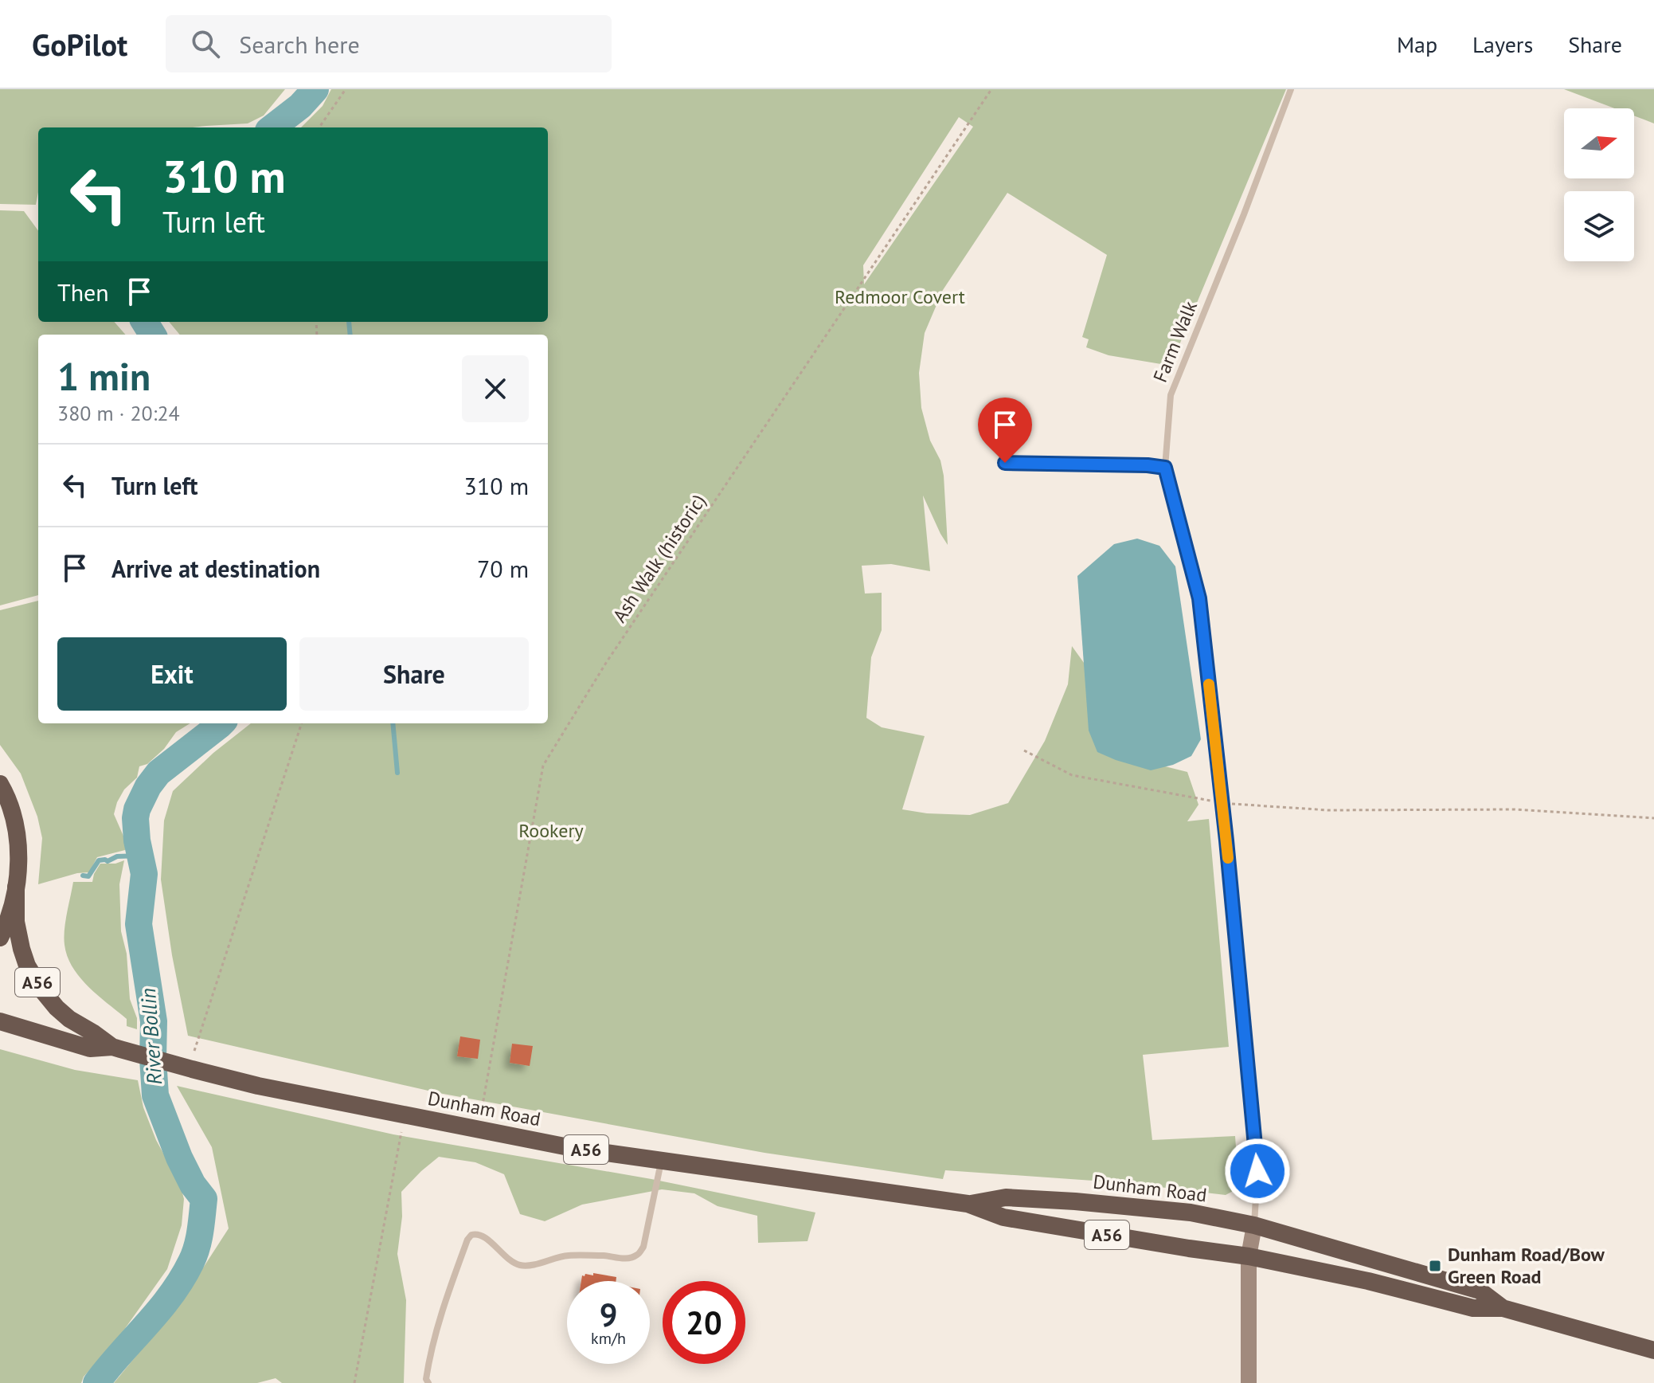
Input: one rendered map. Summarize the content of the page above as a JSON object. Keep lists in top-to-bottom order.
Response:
{
  "streets": {
    "highway": ["A56", "Dunham Road"],
    "lane": ["Farm Walk"],
    "path": ["Ash Walk (historic)"]
  },
  "crossings": [
    ["Farm Walk", "Dunham Road"],
    ["A56", "Dunham Road"]
  ],
  "water": ["River Bollin"],
  "parks": ["Redmoor Covert", "Rookery"],
  "places": {
    "transit": ["Dunham Road/Bow Green Road"]
  },
  "north": "right",
  "page": {
    "header": "GoPilot",
    "search": "Search here",
    "nav": ["Map", "Layers", "Share"],
    "turn": ["310 m", "Turn left"],
    "then": "Then",
    "heading": ["1 min", "380 m · 20:24"],
    "list": [
      {
        "name": "Turn left",
        "value": "310 m"
      },
      {
        "name": "Arrive at destination",
        "value": "70 m"
      }
    ],
    "buttons": ["Exit", "Share"],
    "speed": "9 km/h",
    "limit": "20"
  }
}
